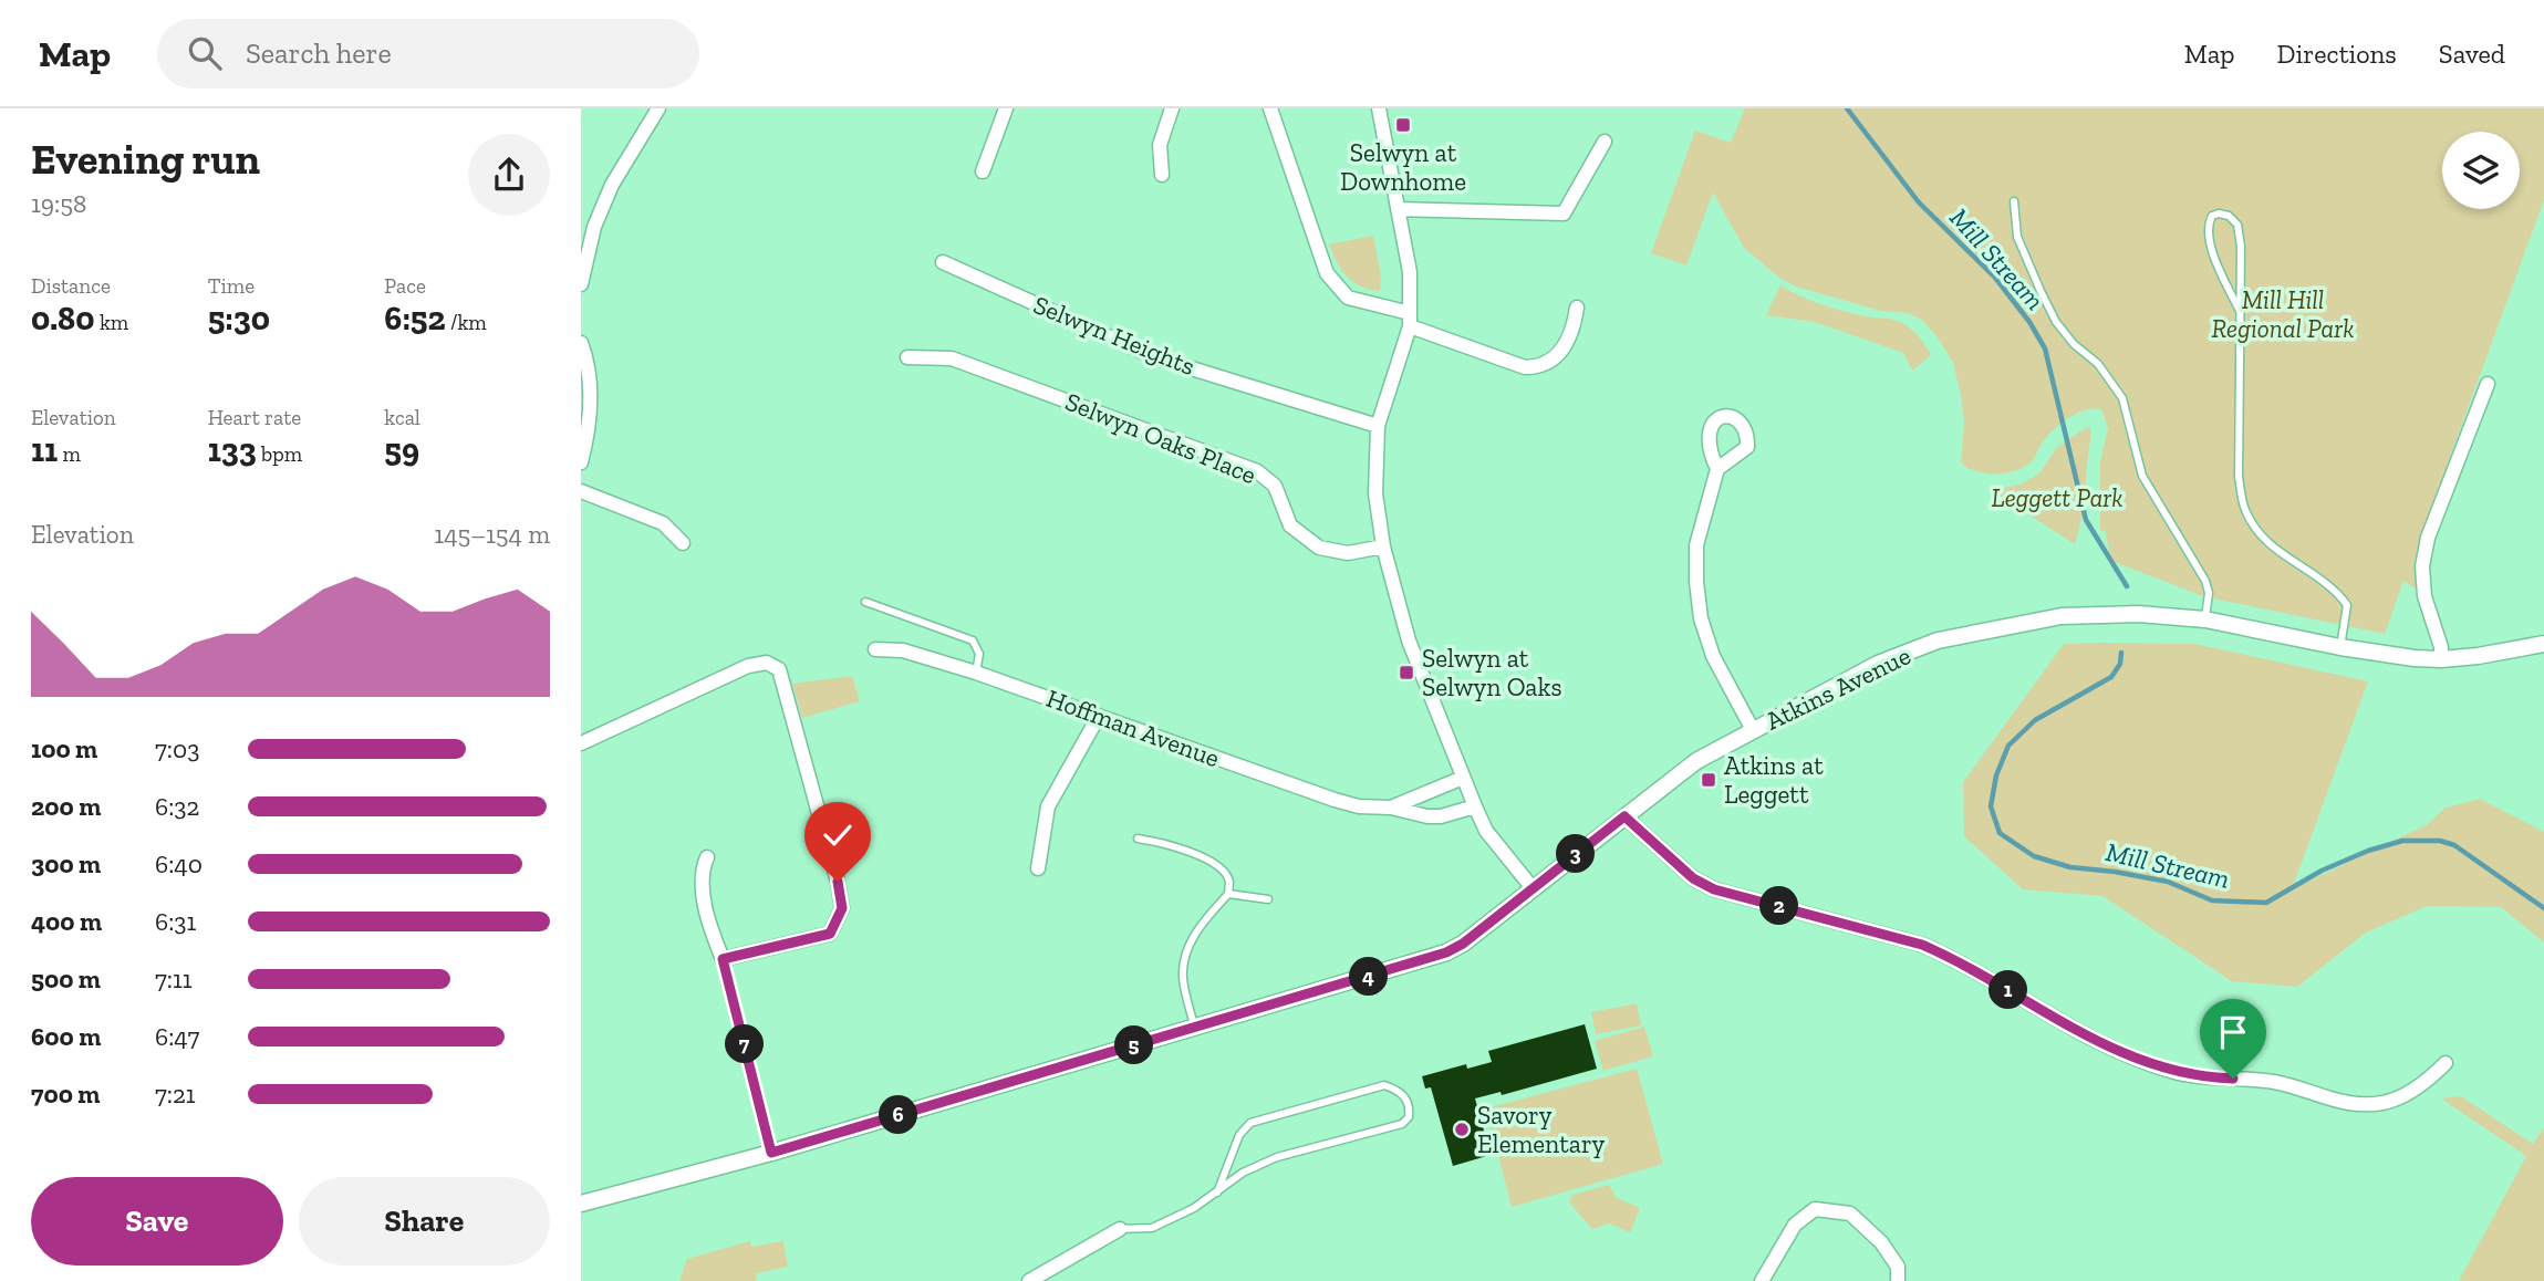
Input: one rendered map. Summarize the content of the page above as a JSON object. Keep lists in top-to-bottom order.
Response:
{
  "streets": {
    "street": [
      "Selwyn Heights",
      "Selwyn Oaks Place",
      "Atkins Avenue",
      "Hoffman Avenue"
    ]
  },
  "water": ["Mill Stream"],
  "parks": ["Mill Hill Regional Park", "Leggett Park"],
  "places": {
    "transit": ["Selwyn at Downhome", "Selwyn at Selwyn Oaks", "Atkins at Leggett"],
    "other": ["Savory Elementary"]
  },
  "page": {
    "header": "Map",
    "search": "Search here",
    "nav": ["Map", "Directions", "Saved"],
    "heading": ["Evening run", "19:58"],
    "stats": [
      ["Distance", "0.80 km"],
      ["Time", "5:30"],
      ["Pace", "6:52 /km"],
      ["Elevation", "11 m"],
      ["Heart rate", "133 bpm"],
      ["kcal", "59"]
    ],
    "chart": ["Elevation", "145–154 m"],
    "list": [
      {
        "name": "100 m",
        "note": "7:03"
      },
      {
        "name": "200 m",
        "note": "6:32"
      },
      {
        "name": "300 m",
        "note": "6:40"
      },
      {
        "name": "400 m",
        "note": "6:31"
      },
      {
        "name": "500 m",
        "note": "7:11"
      },
      {
        "name": "600 m",
        "note": "6:47"
      },
      {
        "name": "700 m",
        "note": "7:21"
      }
    ],
    "pins": [
      "3",
      "2",
      "4",
      "1",
      "7",
      "5",
      "6"
    ],
    "buttons": ["Save", "Share"]
  }
}
